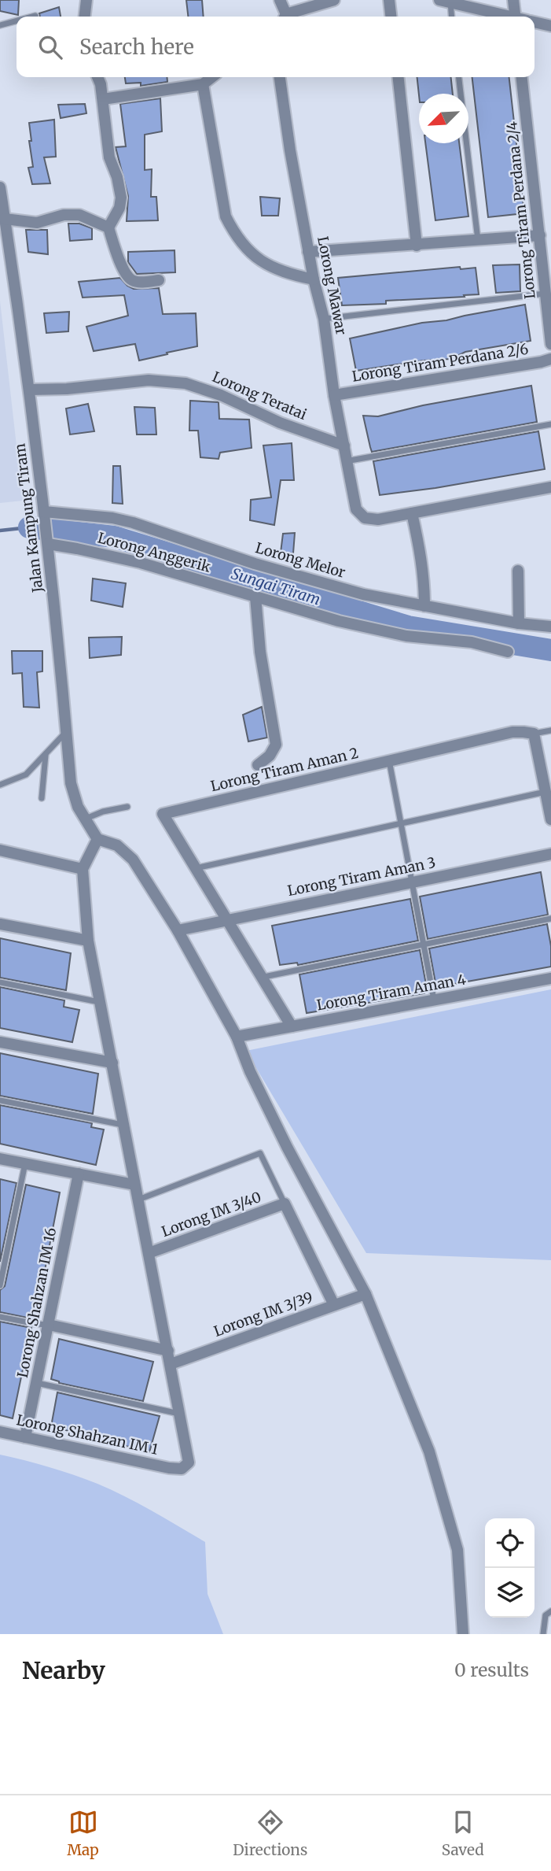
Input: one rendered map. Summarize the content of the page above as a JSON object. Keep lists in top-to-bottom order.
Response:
{
  "streets": {
    "street": [
      "Lorong Tiram Perdana 2/4",
      "Lorong Mawar",
      "Lorong Tiram Perdana 2/6",
      "Lorong Teratai",
      "Jalan Kampung Tiram",
      "Lorong Anggerik",
      "Lorong Melor",
      "Lorong Tiram Aman 2",
      "Lorong Tiram Aman 3",
      "Lorong Tiram Aman 4",
      "Lorong IM 3/40",
      "Lorong Shahzan IM 16",
      "Lorong IM 3/39",
      "Lorong Shahzan IM 1"
    ]
  },
  "crossings": [
    ["Lorong Mawar", "Lorong Tiram Perdana 2/6"],
    ["Lorong Mawar", "Lorong Teratai"],
    ["Lorong Teratai", "Jalan Kampung Tiram"],
    ["Jalan Kampung Tiram", "Lorong Anggerik"],
    ["Jalan Kampung Tiram", "Lorong Melor"],
    ["Lorong Tiram Aman 2", "Lorong Tiram Aman 3"],
    ["Lorong Tiram Aman 2", "Lorong Tiram Aman 4"],
    ["Lorong Shahzan IM 16", "Lorong Shahzan IM 1"]
  ],
  "water": ["Sungai Tiram"],
  "north": "bottom left",
  "page": {
    "search": "Search here",
    "heading": ["Nearby", "0 results"],
    "nav": ["Map", "Directions", "Saved"]
  }
}
